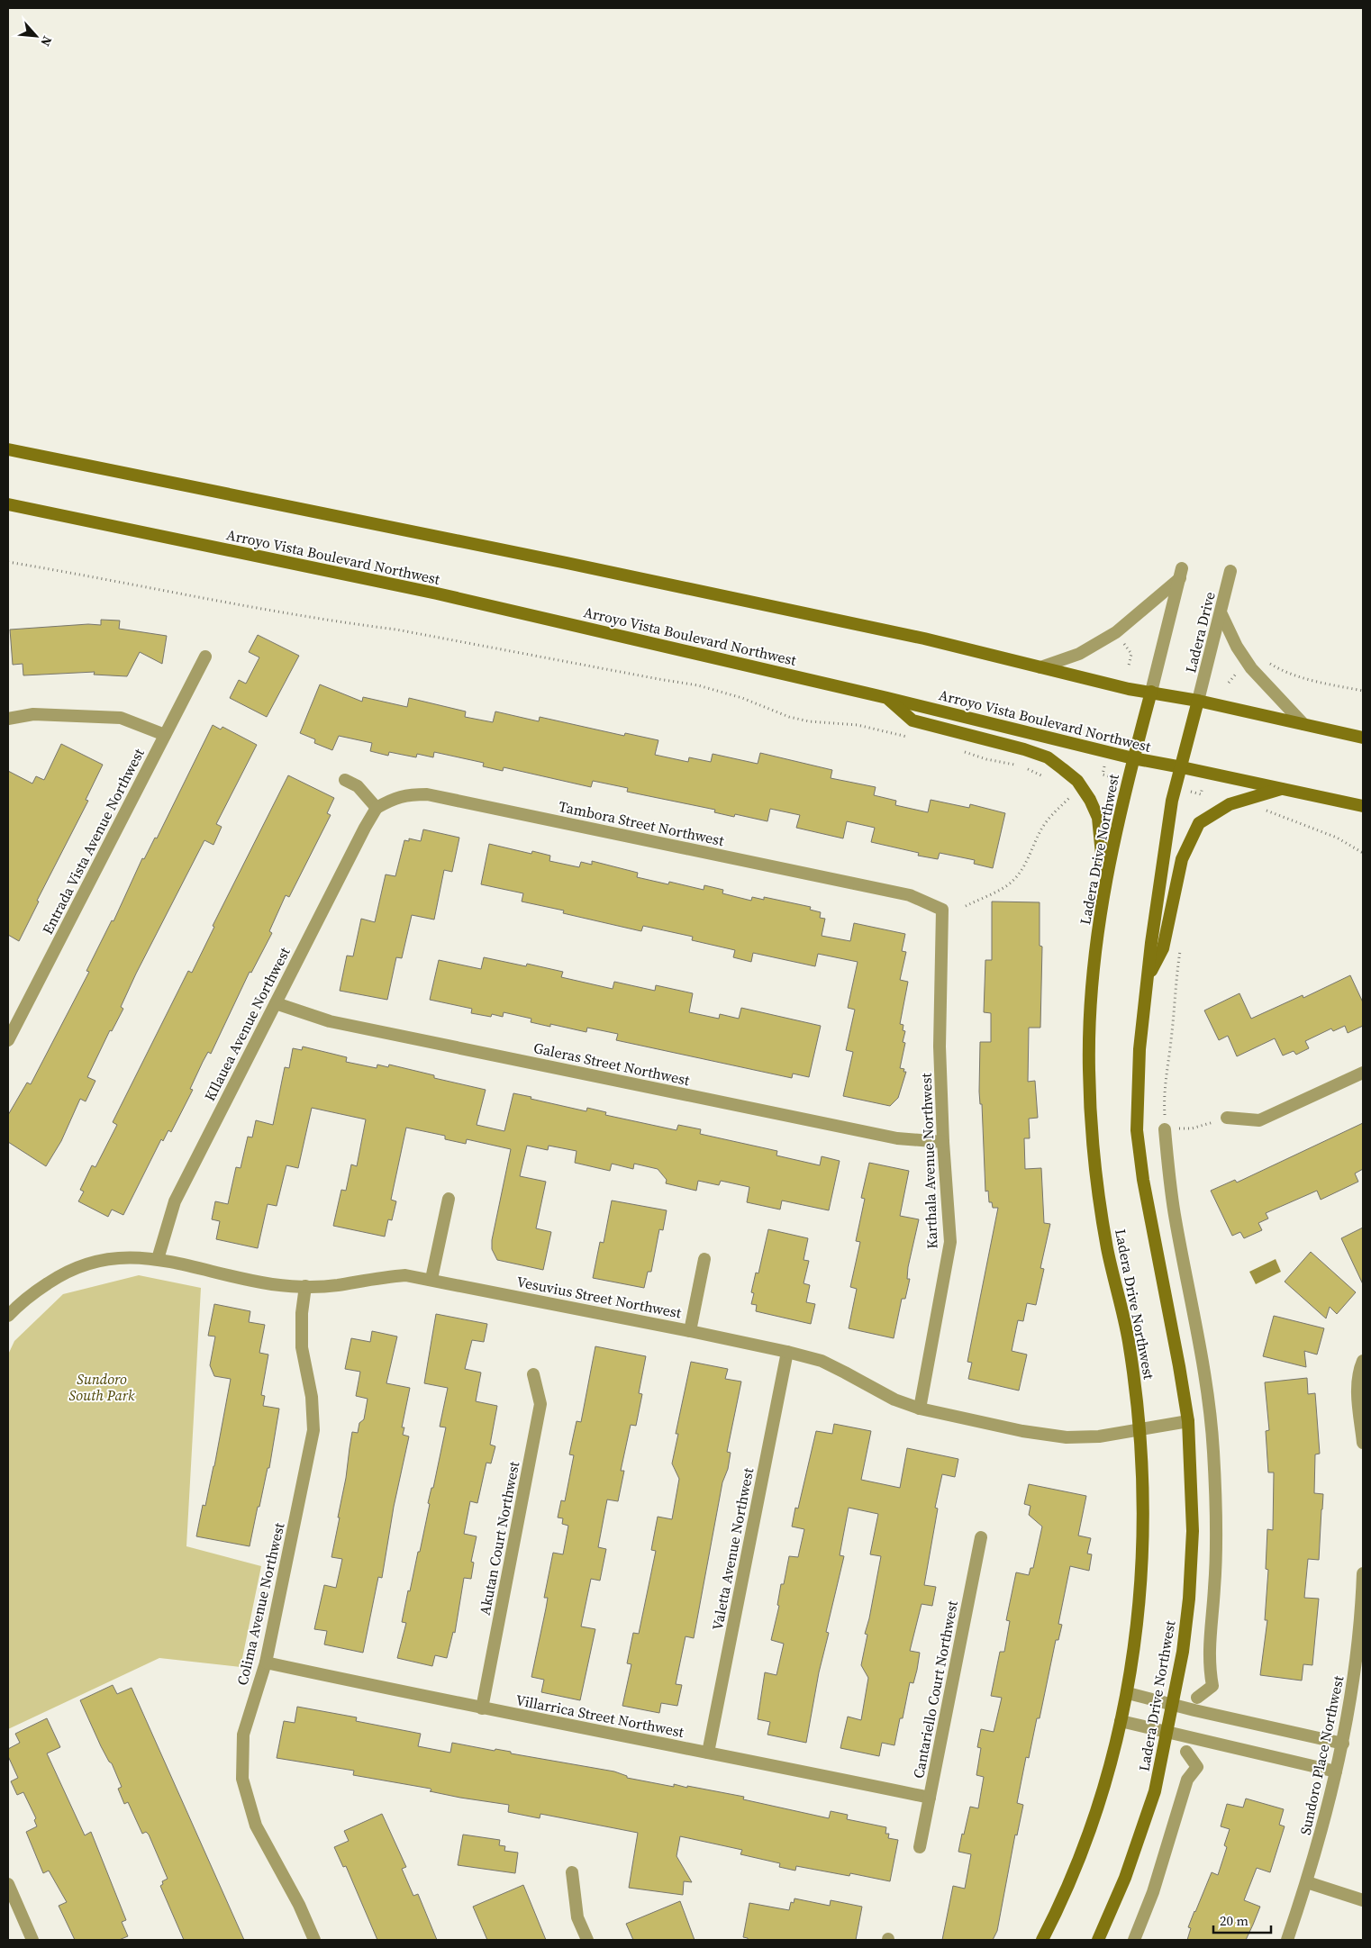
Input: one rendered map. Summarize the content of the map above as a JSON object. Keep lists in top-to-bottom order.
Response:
{
  "streets": {
    "main road": ["Arroyo Vista Boulevard Northwest", "Ladera Drive Northwest"],
    "street": [
      "Ladera Drive",
      "Tambora Street Northwest",
      "Entrada Vista Avenue Northwest",
      "KIlauea Avenue Northwest",
      "Galeras Street Northwest",
      "Karthala Avenue Northwest",
      "Vesuvius Street Northwest",
      "Akutan Court Northwest",
      "Valetta Avenue Northwest",
      "Colima Avenue Northwest",
      "Cantariello Court Northwest",
      "Villarrica Street Northwest",
      "Sundoro Place Northwest"
    ]
  },
  "crossings": [
    ["Arroyo Vista Boulevard Northwest", "Ladera Drive Northwest"],
    ["Ladera Drive", "Ladera Drive Northwest"],
    ["Tambora Street Northwest", "KIlauea Avenue Northwest"],
    ["Tambora Street Northwest", "Karthala Avenue Northwest"],
    ["Ladera Drive Northwest", "Vesuvius Street Northwest"],
    ["KIlauea Avenue Northwest", "Galeras Street Northwest"],
    ["KIlauea Avenue Northwest", "Vesuvius Street Northwest"],
    ["Galeras Street Northwest", "Karthala Avenue Northwest"],
    ["Karthala Avenue Northwest", "Vesuvius Street Northwest"],
    ["Vesuvius Street Northwest", "Valetta Avenue Northwest"],
    ["Vesuvius Street Northwest", "Colima Avenue Northwest"],
    ["Akutan Court Northwest", "Villarrica Street Northwest"],
    ["Valetta Avenue Northwest", "Villarrica Street Northwest"],
    ["Colima Avenue Northwest", "Villarrica Street Northwest"],
    ["Cantariello Court Northwest", "Villarrica Street Northwest"]
  ],
  "parks": ["Sundoro South Park"],
  "scale_bar": "20 m",
  "north": "bottom right"
}
